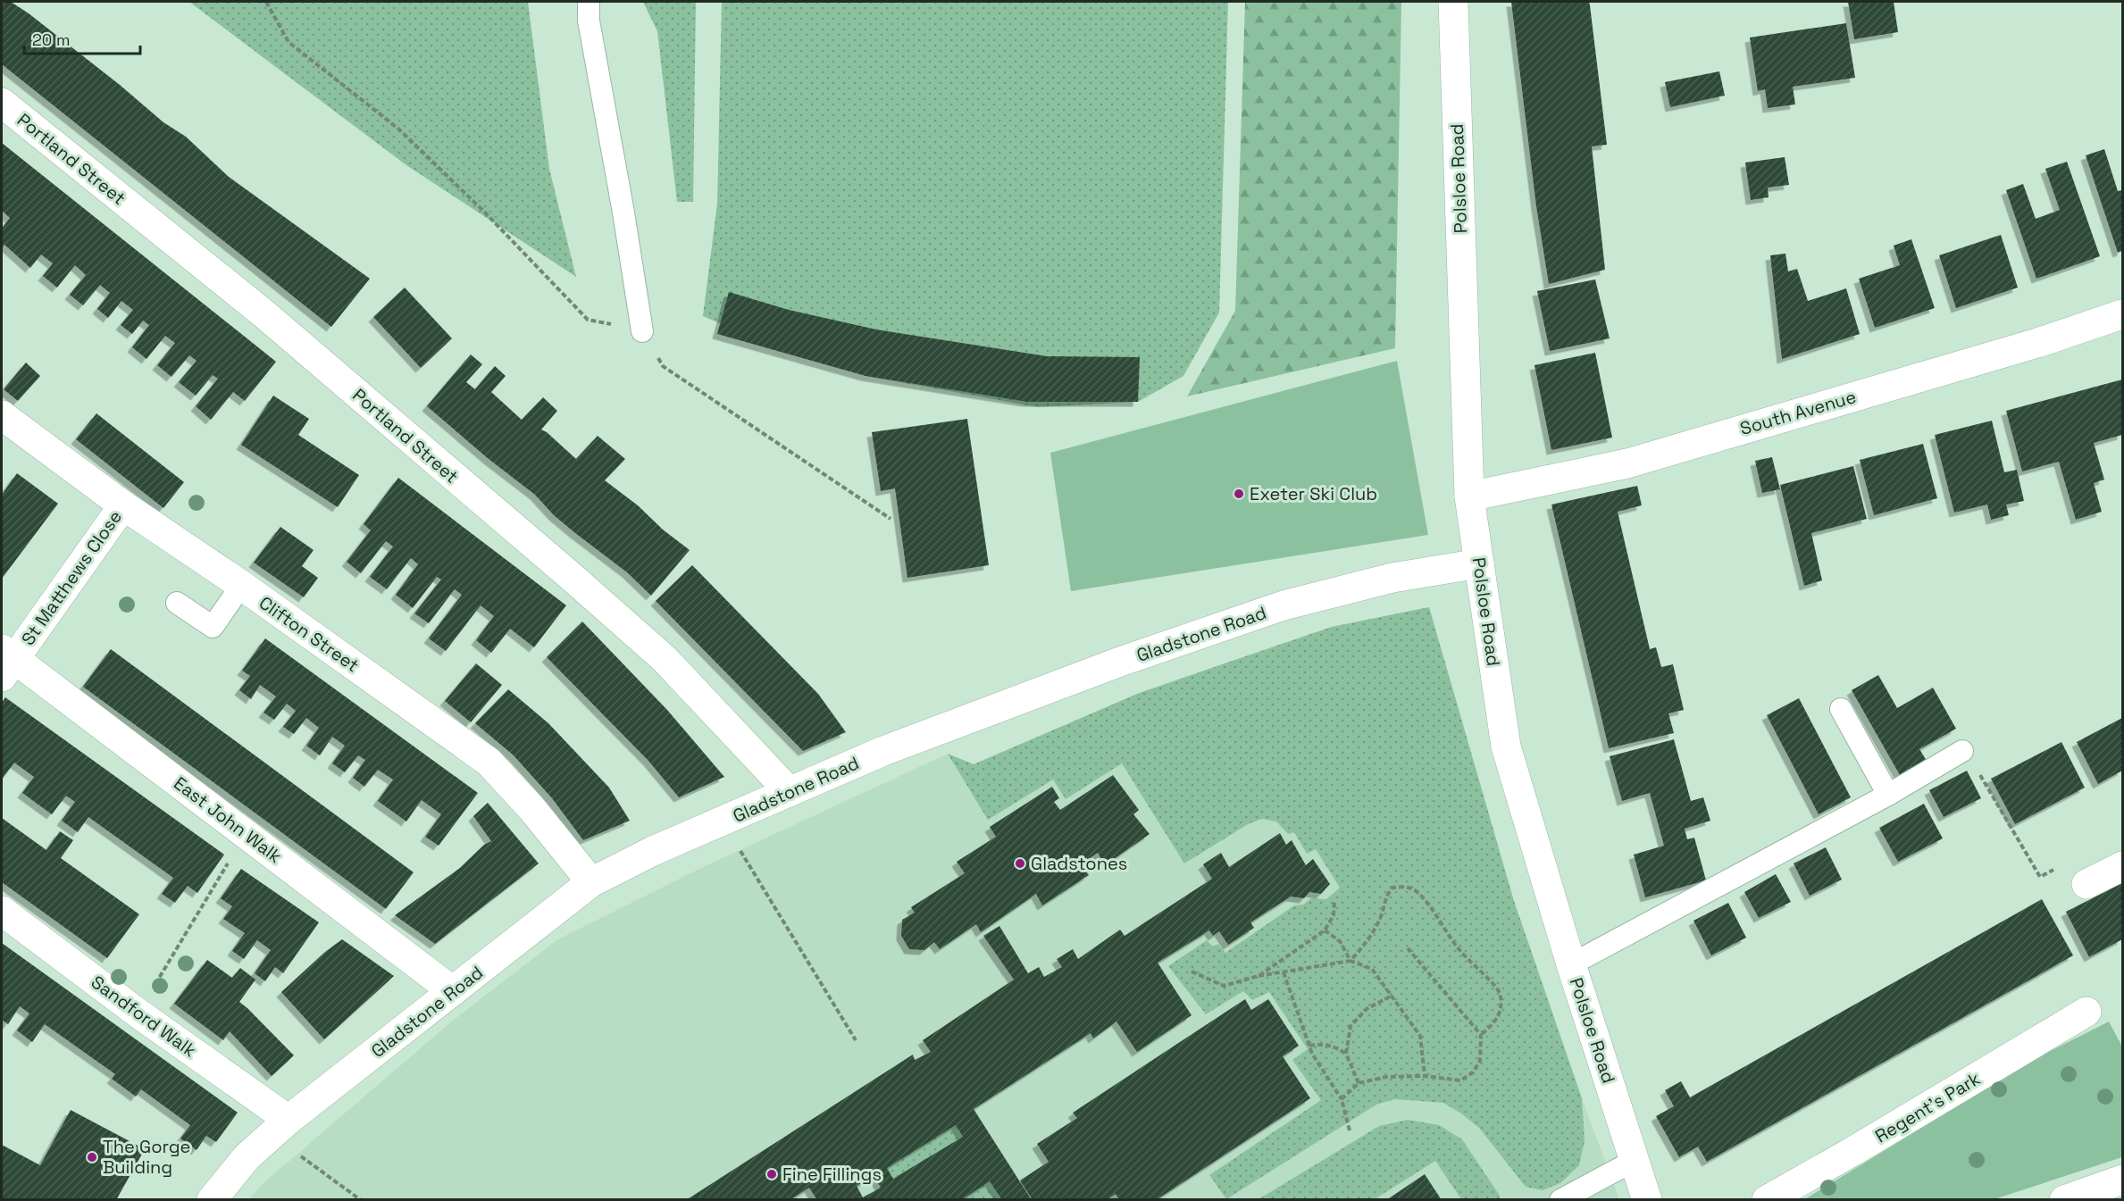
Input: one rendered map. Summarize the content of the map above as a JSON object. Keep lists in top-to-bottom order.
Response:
{
  "streets": {
    "street": [
      "Portland Street",
      "Polsloe Road",
      "South Avenue",
      "St Matthews Close",
      "Clifton Street",
      "Gladstone Road",
      "East John Walk",
      "Sandford Walk",
      "Regent's Park"
    ]
  },
  "crossings": [
    ["Portland Street", "Gladstone Road"],
    ["Polsloe Road", "South Avenue"],
    ["Polsloe Road", "Gladstone Road"],
    ["St Matthews Close", "Clifton Street"],
    ["St Matthews Close", "East John Walk"],
    ["Clifton Street", "Gladstone Road"],
    ["Gladstone Road", "East John Walk"],
    ["Gladstone Road", "Sandford Walk"]
  ],
  "places": [
    "Exeter Ski Club",
    "Gladstones",
    "The Gorge Building",
    "Fine Fillings"
  ],
  "scale_bar": "20 m"
}
